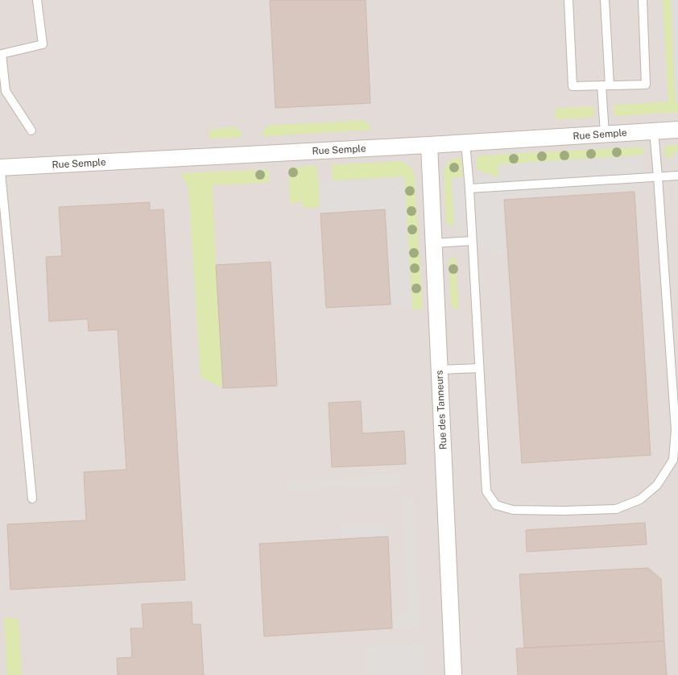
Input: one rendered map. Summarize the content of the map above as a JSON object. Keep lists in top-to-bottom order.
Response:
{
  "streets": {
    "street": ["Rue Semple", "Rue des Tanneurs"]
  },
  "crossings": [
    ["Rue Semple", "Rue des Tanneurs"]
  ]
}
